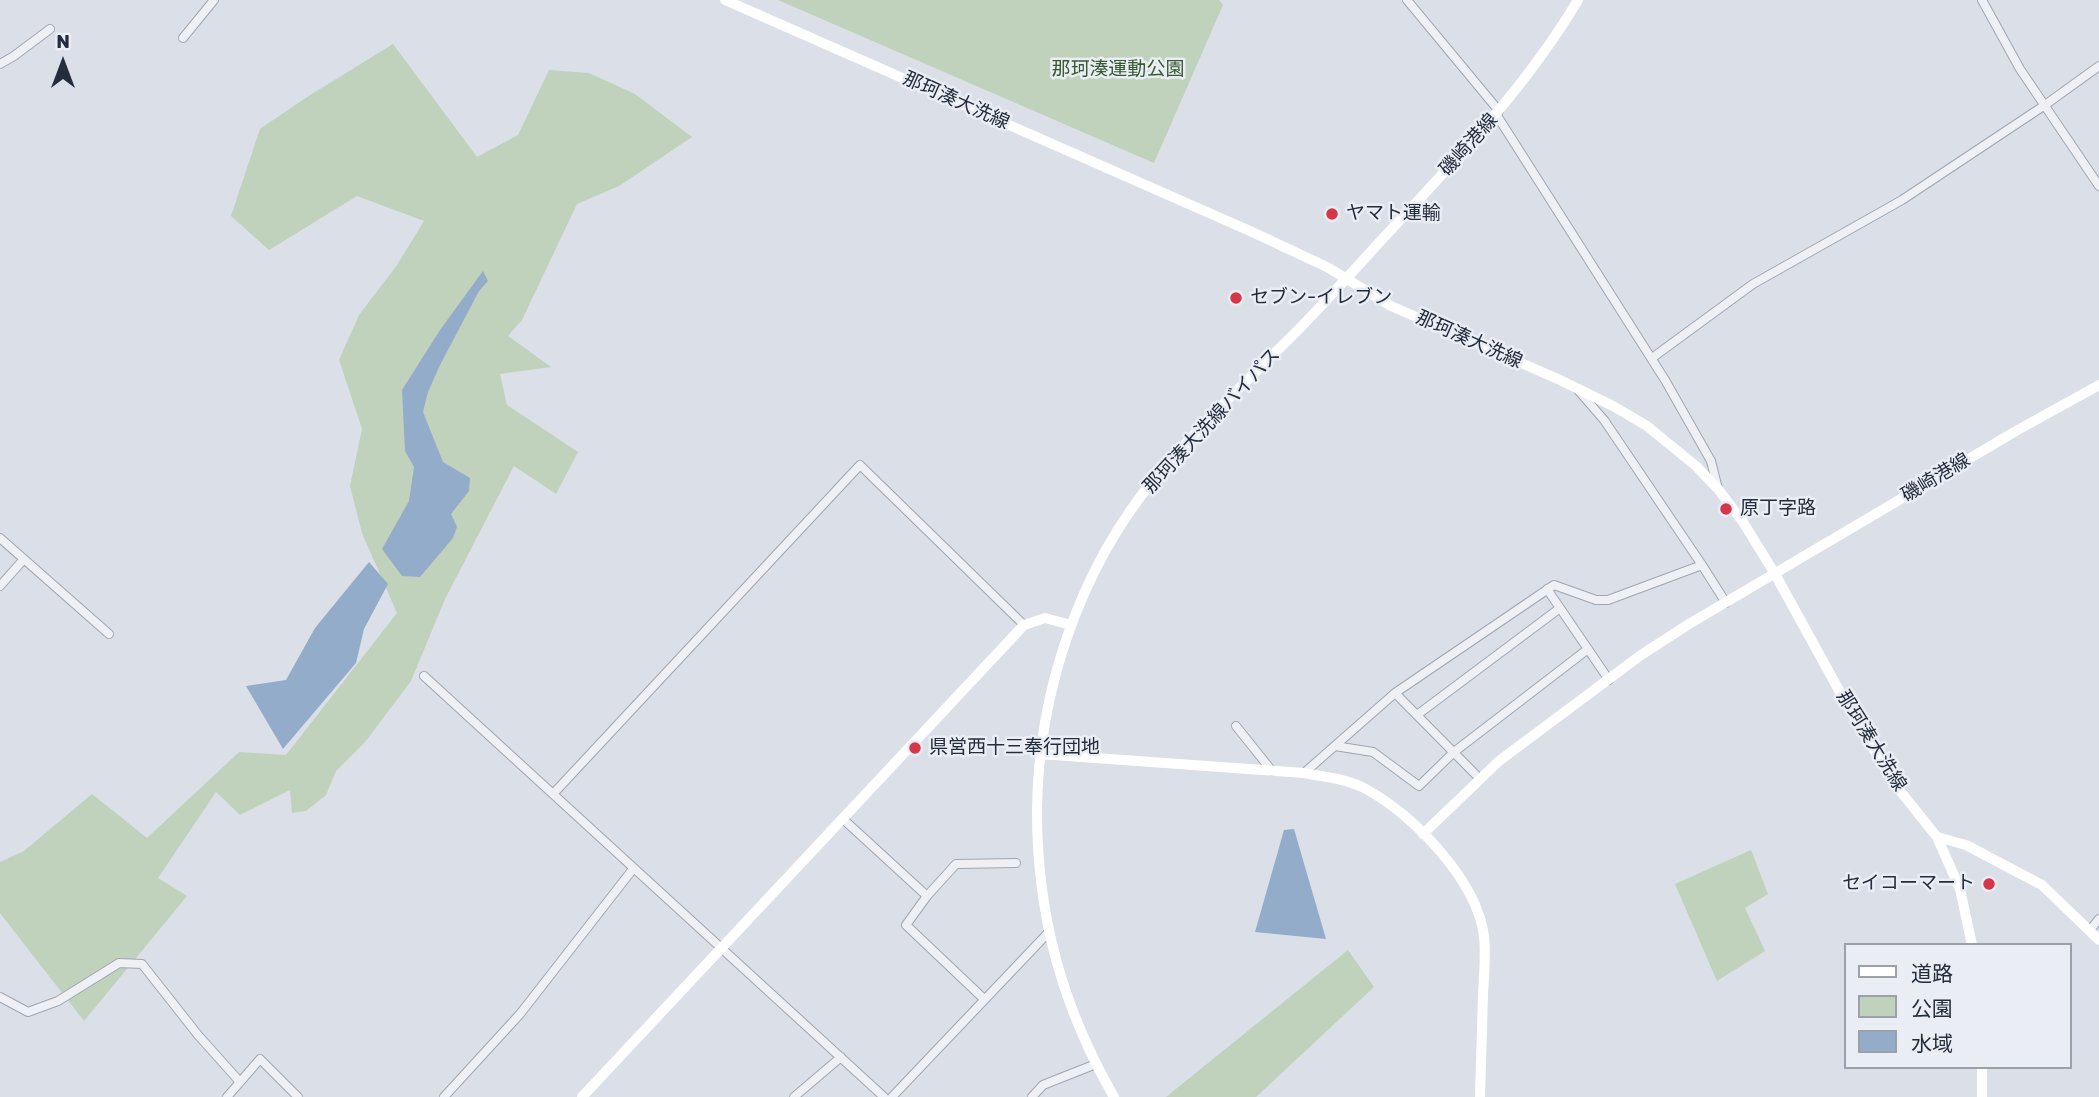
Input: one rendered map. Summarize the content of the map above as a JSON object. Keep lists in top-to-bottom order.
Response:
{
  "streets": {
    "main road": ["那珂湊大洗線", "磯崎港線", "那珂湊大洗線バイパス"]
  },
  "crossings": [
    ["那珂湊大洗線", "磯崎港線"],
    ["那珂湊大洗線", "那珂湊大洗線バイパス"],
    ["磯崎港線", "那珂湊大洗線バイパス"]
  ],
  "parks": ["那珂湊運動公園"],
  "places": [
    "ヤマト運輸",
    "セブン-イレブン",
    "原丁字路",
    "県営西十三奉行団地",
    "セイコーマート"
  ],
  "legend": ["道路", "公園", "水域"],
  "north": "top"
}
